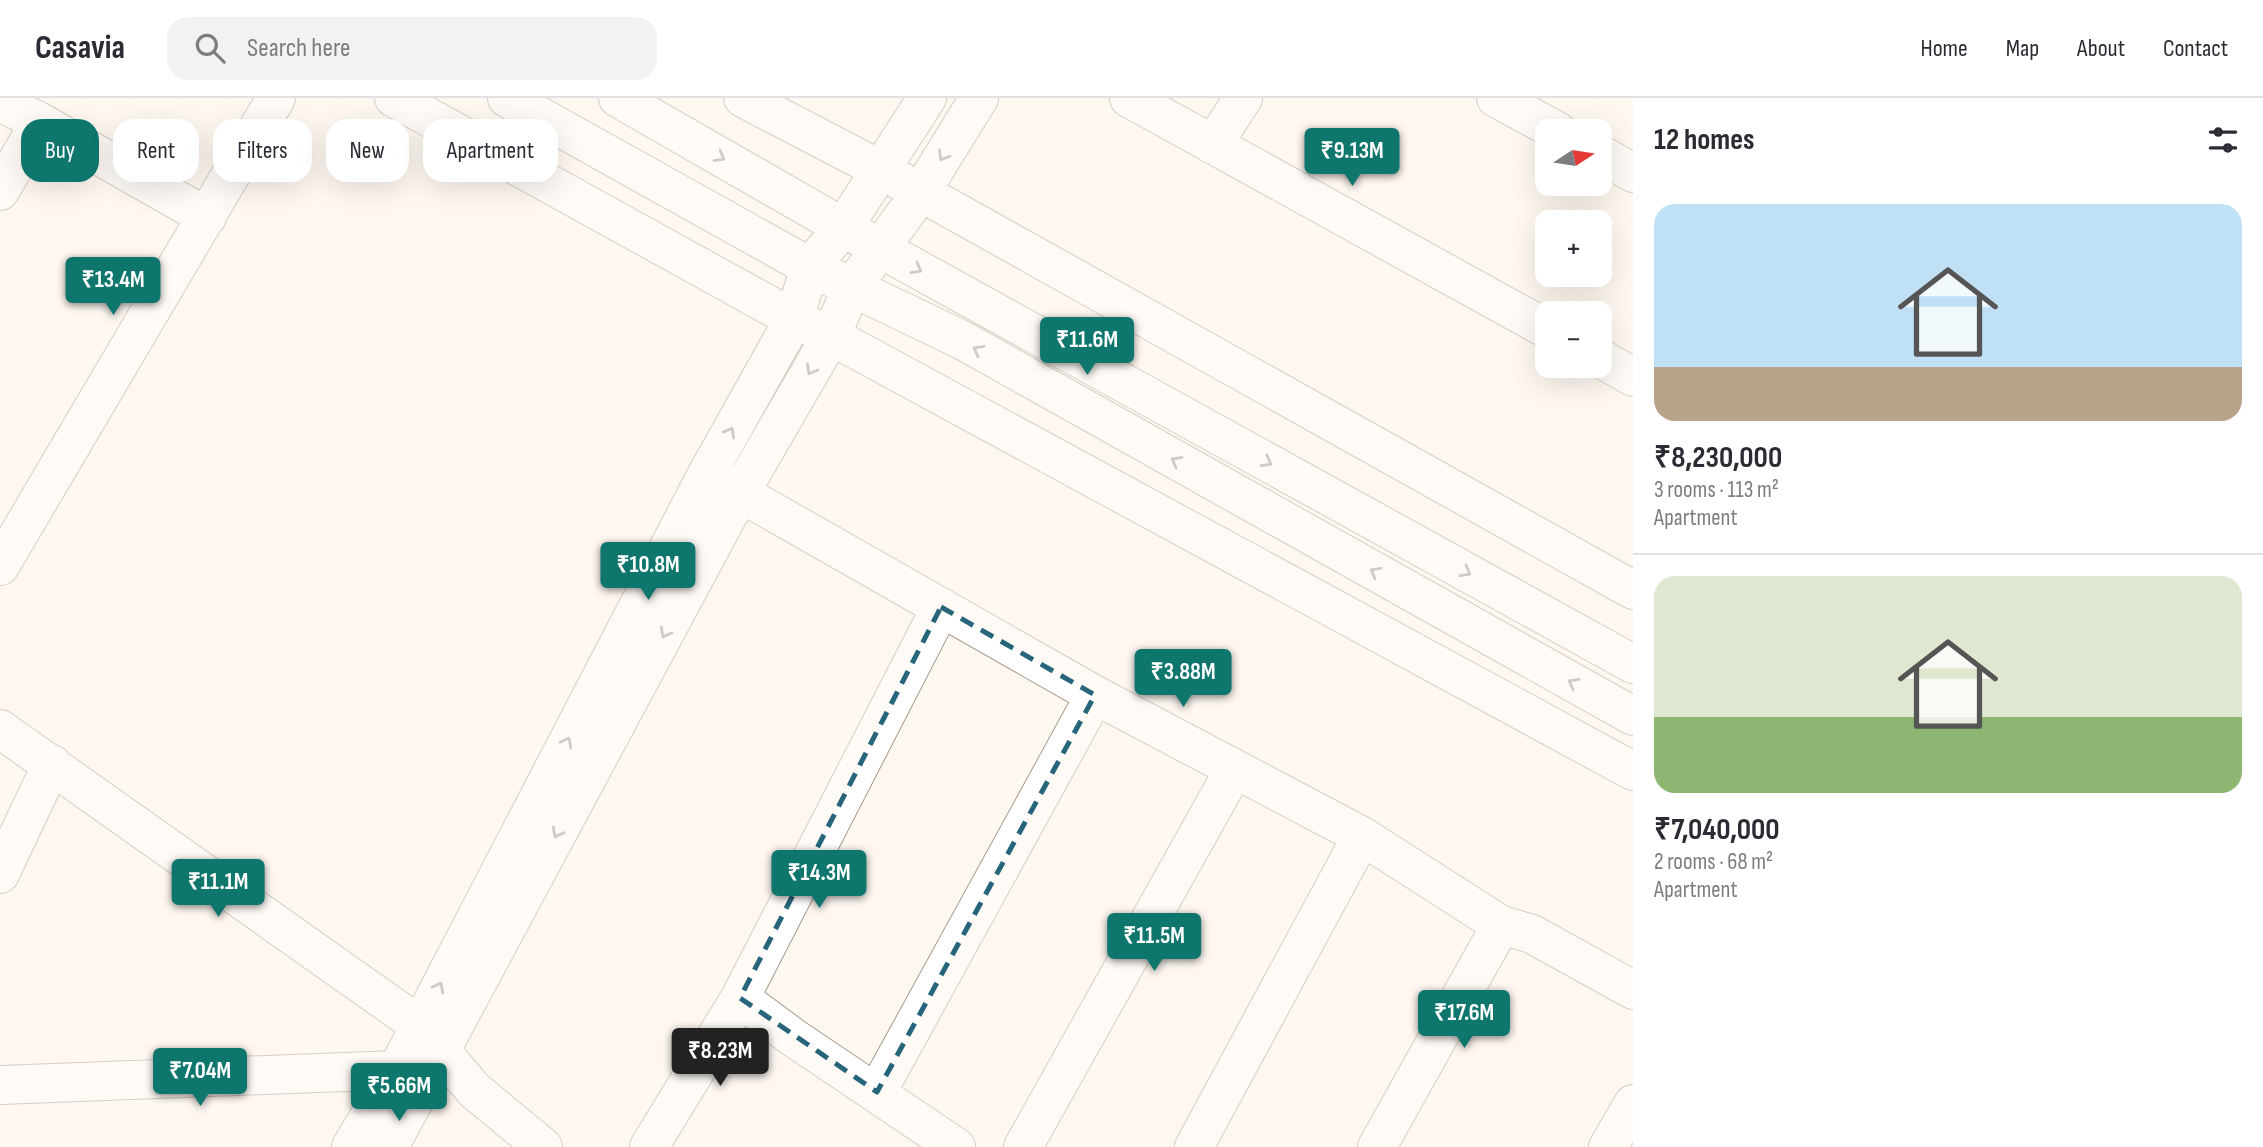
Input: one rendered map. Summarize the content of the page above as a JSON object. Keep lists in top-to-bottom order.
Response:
{
  "north": "right",
  "page": {
    "header": "Casavia",
    "search": "Search here",
    "nav": [
      "Home",
      "Map",
      "About",
      "Contact"
    ],
    "heading": "12 homes",
    "map_buttons": ["+", "−"],
    "chip": [
      "Buy",
      "Rent",
      "Filters",
      "New",
      "Apartment"
    ],
    "price": [
      "₹9.13M",
      "₹13.4M",
      "₹11.6M",
      "₹10.8M",
      "₹3.88M",
      "₹14.3M",
      "₹11.1M",
      "₹11.5M",
      "₹17.6M",
      "₹8.23M",
      "₹7.04M",
      "₹5.66M"
    ],
    "list": [
      {
        "name": "₹8,230,000",
        "note": "3 rooms · 113 m² · Apartment"
      },
      {
        "name": "₹7,040,000",
        "note": "2 rooms · 68 m² · Apartment"
      }
    ]
  }
}
